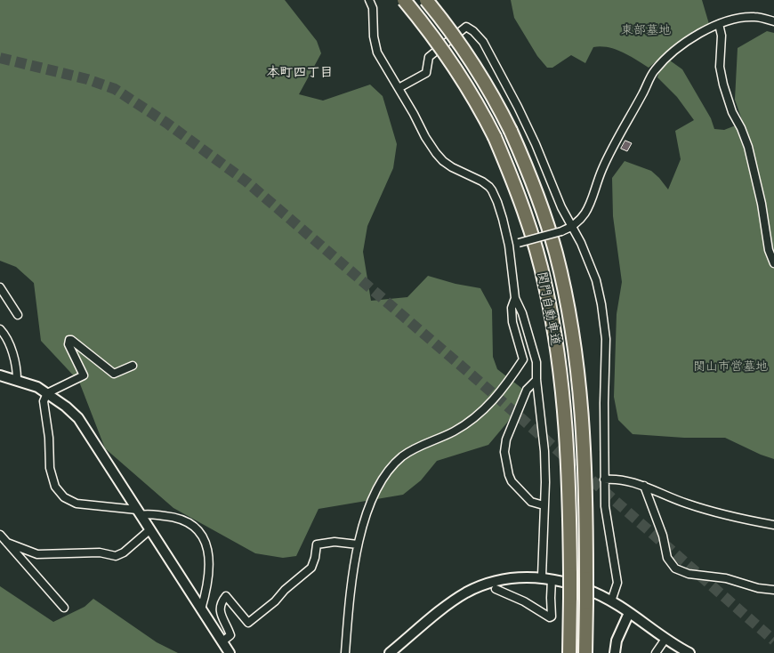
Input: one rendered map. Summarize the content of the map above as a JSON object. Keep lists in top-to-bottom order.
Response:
{
  "streets": {
    "highway": ["関門自動車道"]
  },
  "districts": ["本町四丁目"],
  "parks": ["東部墓地", "関山市営墓地"]
}
